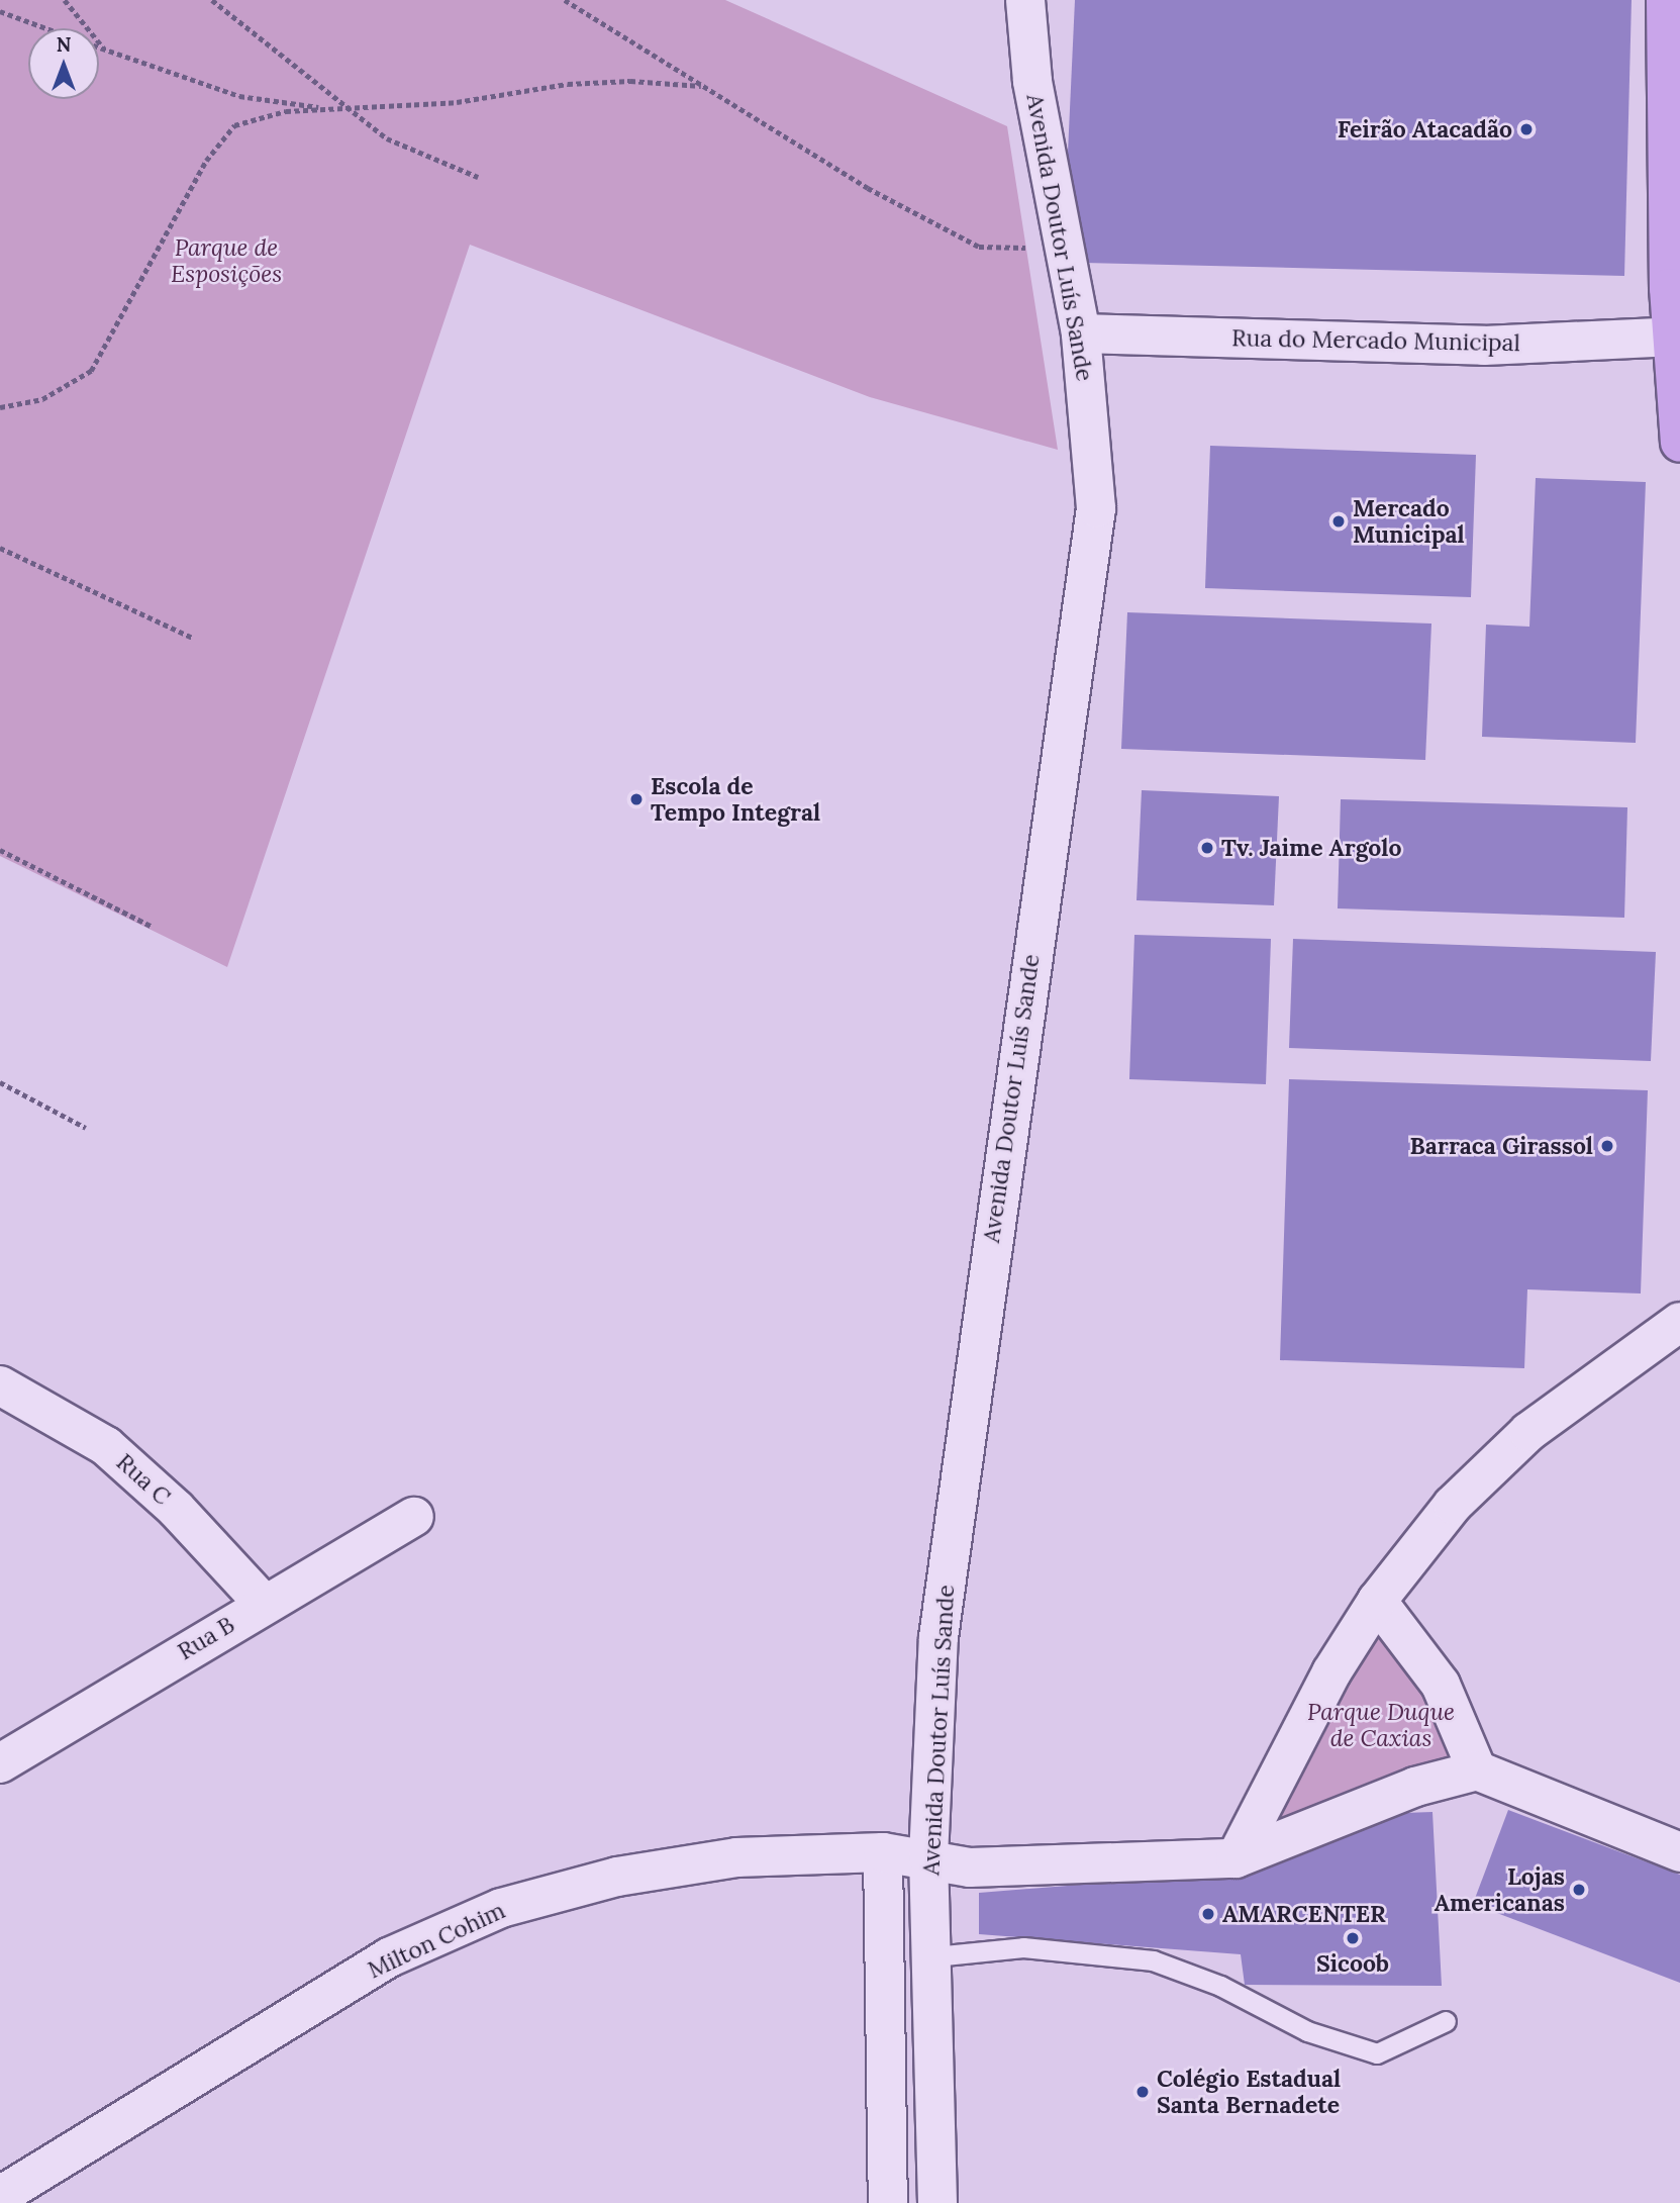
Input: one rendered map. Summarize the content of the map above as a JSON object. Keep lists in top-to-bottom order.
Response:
{
  "streets": {
    "street": [
      "Avenida Doutor Luís Sande",
      "Rua do Mercado Municipal",
      "Rua C",
      "Rua B",
      "Milton Cohim"
    ]
  },
  "crossings": [
    ["Avenida Doutor Luís Sande", "Rua do Mercado Municipal"],
    ["Avenida Doutor Luís Sande", "Milton Cohim"],
    ["Rua C", "Rua B"]
  ],
  "parks": ["Parque de Esposições", "Parque Duque de Caxias"],
  "places": [
    "Feirão Atacadão",
    "Mercado Municipal",
    "Escola de Tempo Integral",
    "Tv. Jaime Argolo",
    "Barraca Girassol",
    "Lojas Americanas",
    "AMARCENTER",
    "Sicoob",
    "Colégio Estadual Santa Bernadete"
  ],
  "north": "top"
}
